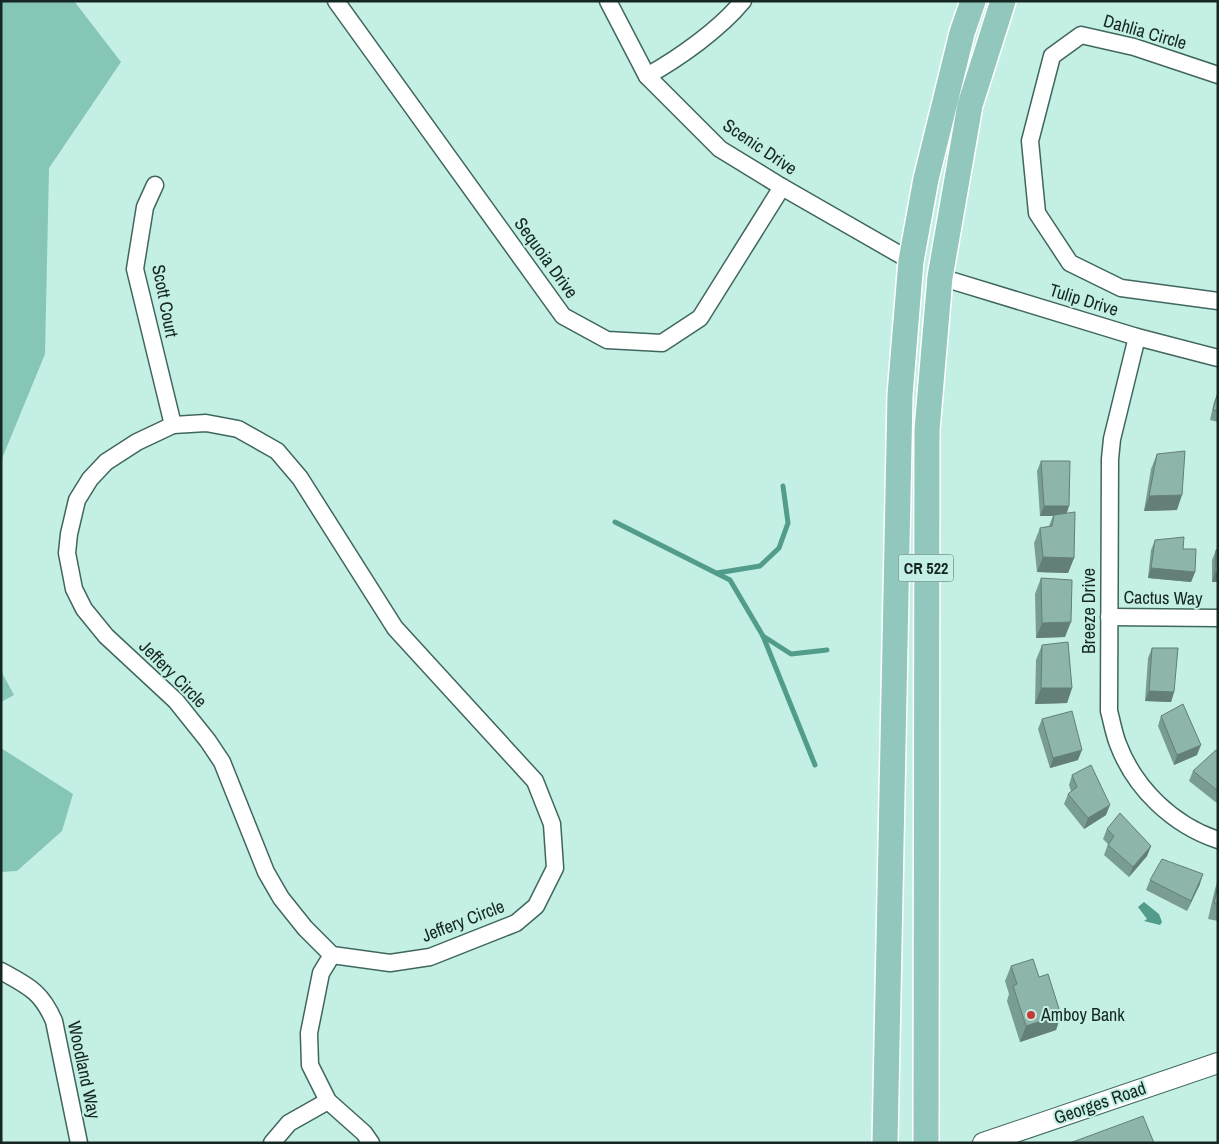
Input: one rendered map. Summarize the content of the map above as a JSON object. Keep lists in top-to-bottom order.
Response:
{
  "streets": {
    "main road": ["CR 522"],
    "street": [
      "Dahlia Circle",
      "Scenic Drive",
      "Sequoia Drive",
      "Tulip Drive",
      "Scott Court",
      "Cactus Way",
      "Breeze Drive",
      "Jeffery Circle",
      "Woodland Way",
      "Georges Road"
    ]
  },
  "crossings": [
    ["Scenic Drive", "Sequoia Drive"],
    ["Scenic Drive", "CR 522"],
    ["Tulip Drive", "CR 522"],
    ["Tulip Drive", "Breeze Drive"],
    ["Scott Court", "Jeffery Circle"],
    ["Cactus Way", "Breeze Drive"]
  ],
  "places": ["Amboy Bank"]
}
